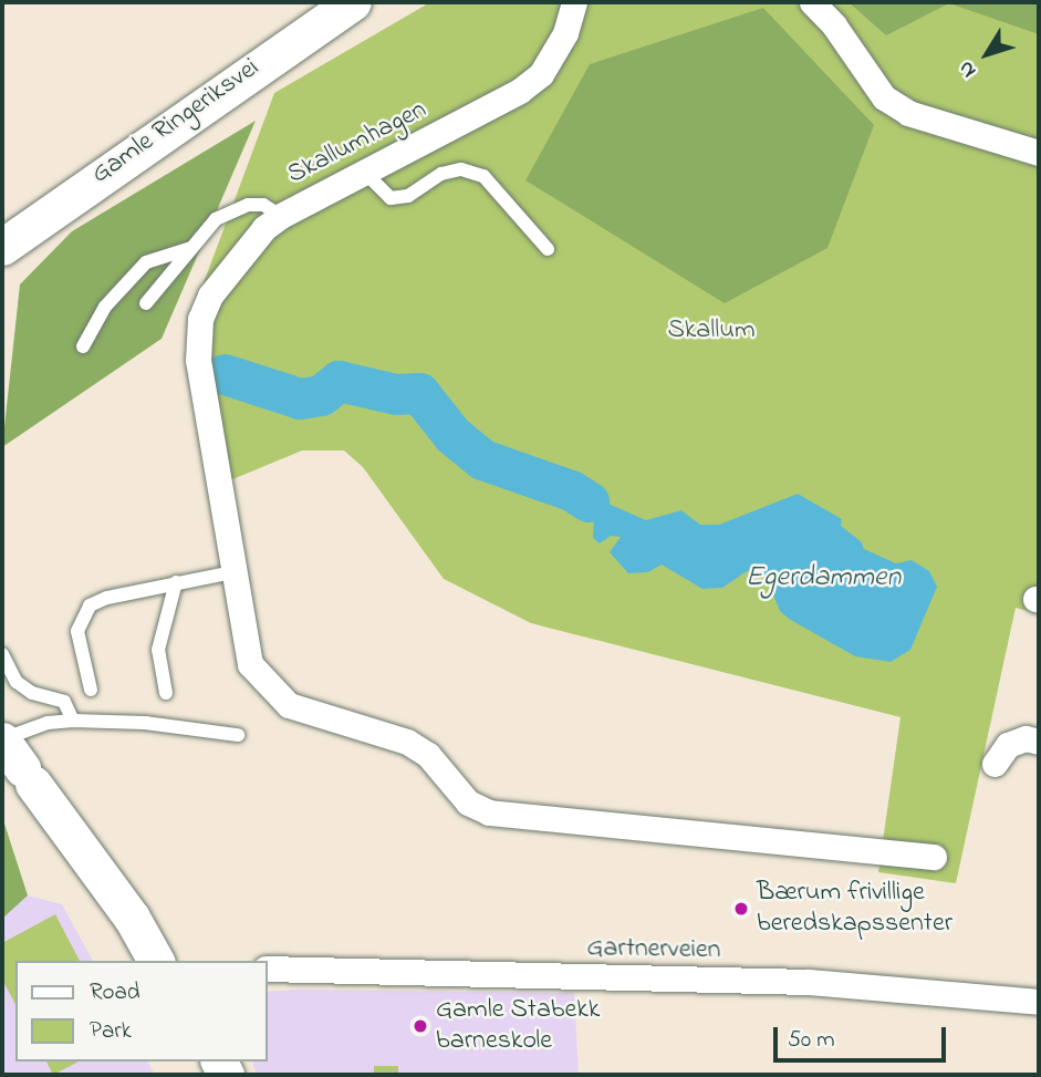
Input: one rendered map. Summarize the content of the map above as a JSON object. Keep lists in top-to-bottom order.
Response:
{
  "streets": {
    "main road": ["Gamle Ringeriksvei"],
    "street": ["Skallumhagen", "Gartnerveien"]
  },
  "water": ["Egerdammen"],
  "parks": ["Skallum"],
  "places": ["Bærum frivillige beredskapssenter", "Gamle Stabekk barneskole"],
  "legend": ["Road", "Park"],
  "scale_bar": "50 m",
  "north": "bottom left"
}
